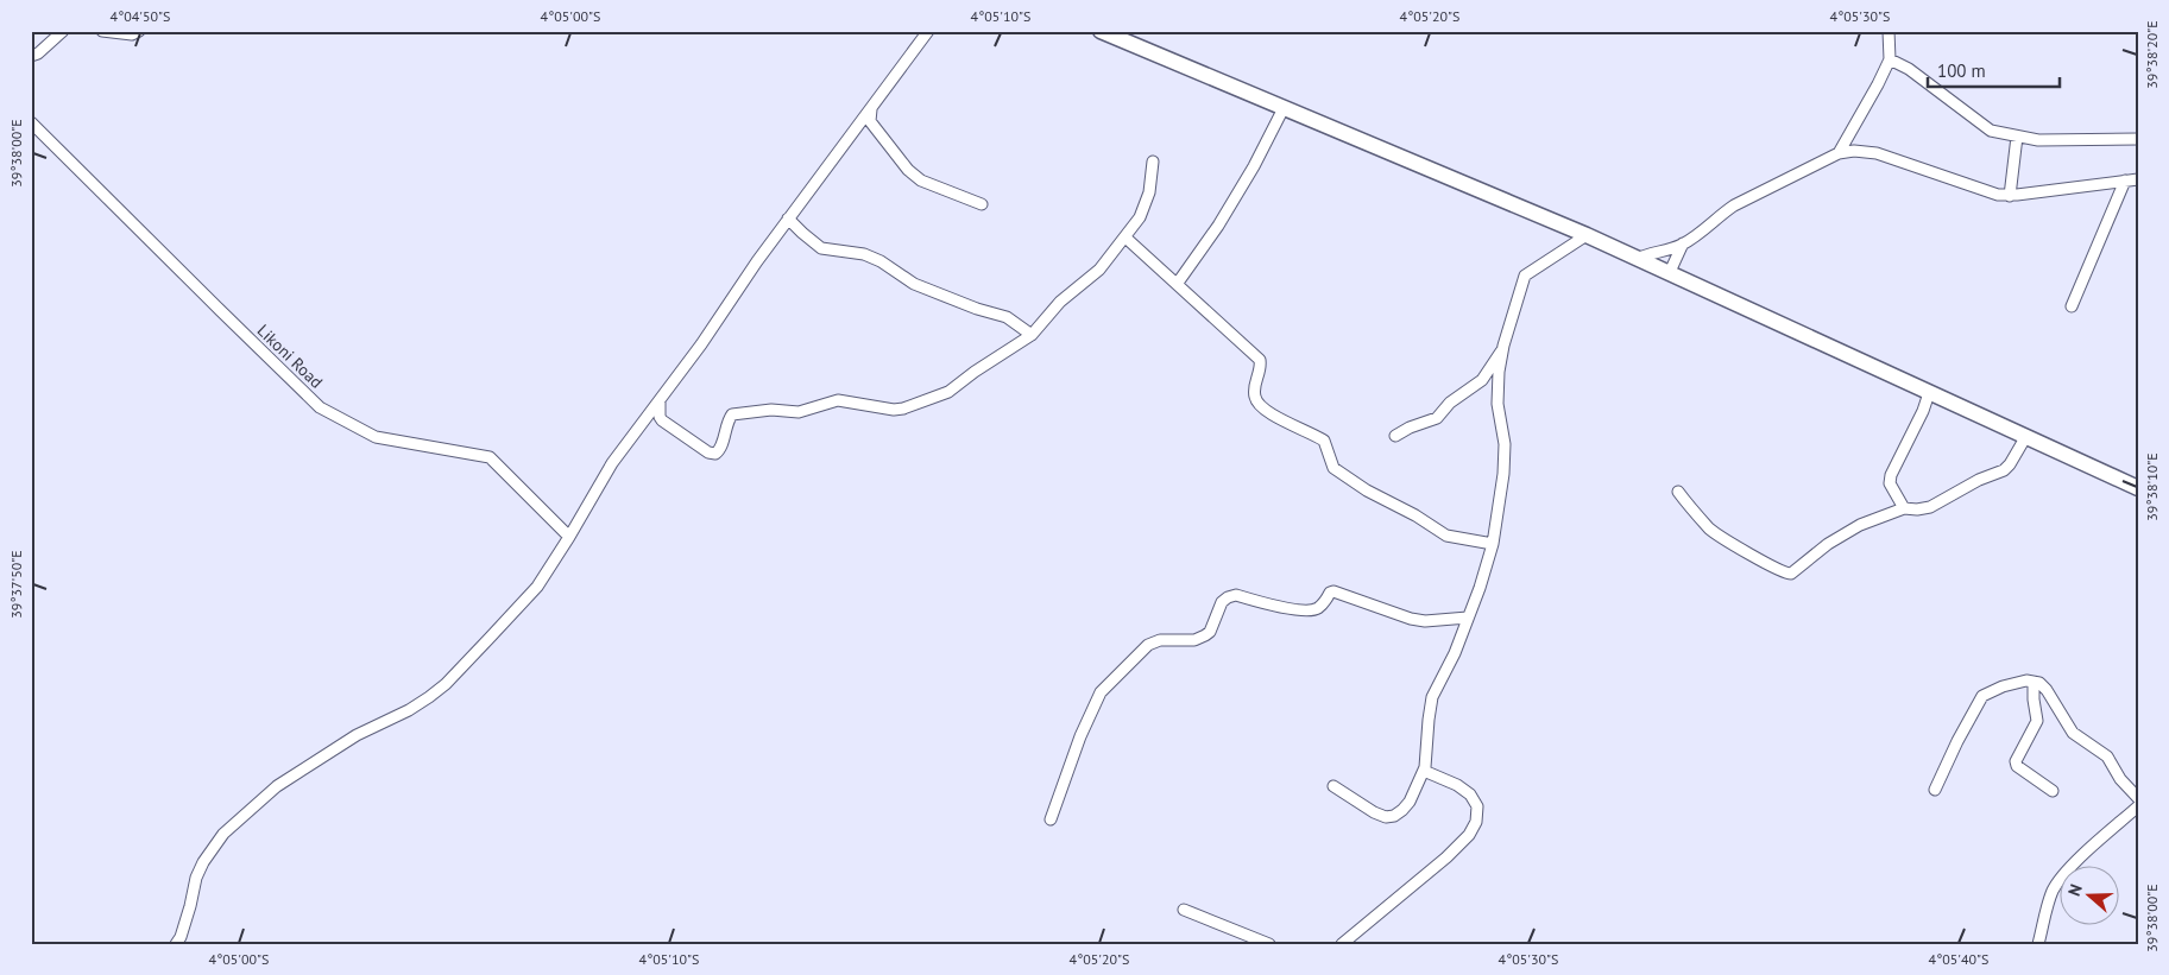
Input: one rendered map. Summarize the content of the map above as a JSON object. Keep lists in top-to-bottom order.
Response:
{
  "streets": {
    "street": ["Likoni Road"]
  },
  "scale_bar": "100 m",
  "north": "left",
  "coordinates": [
    "4°04'50\"S",
    "4°05'00\"S",
    "4°05'10\"S",
    "4°05'20\"S",
    "4°05'30\"S",
    "39°38'20\"E",
    "39°38'00\"E",
    "39°38'10\"E",
    "39°37'50\"E",
    "4°05'40\"S"
  ]
}
